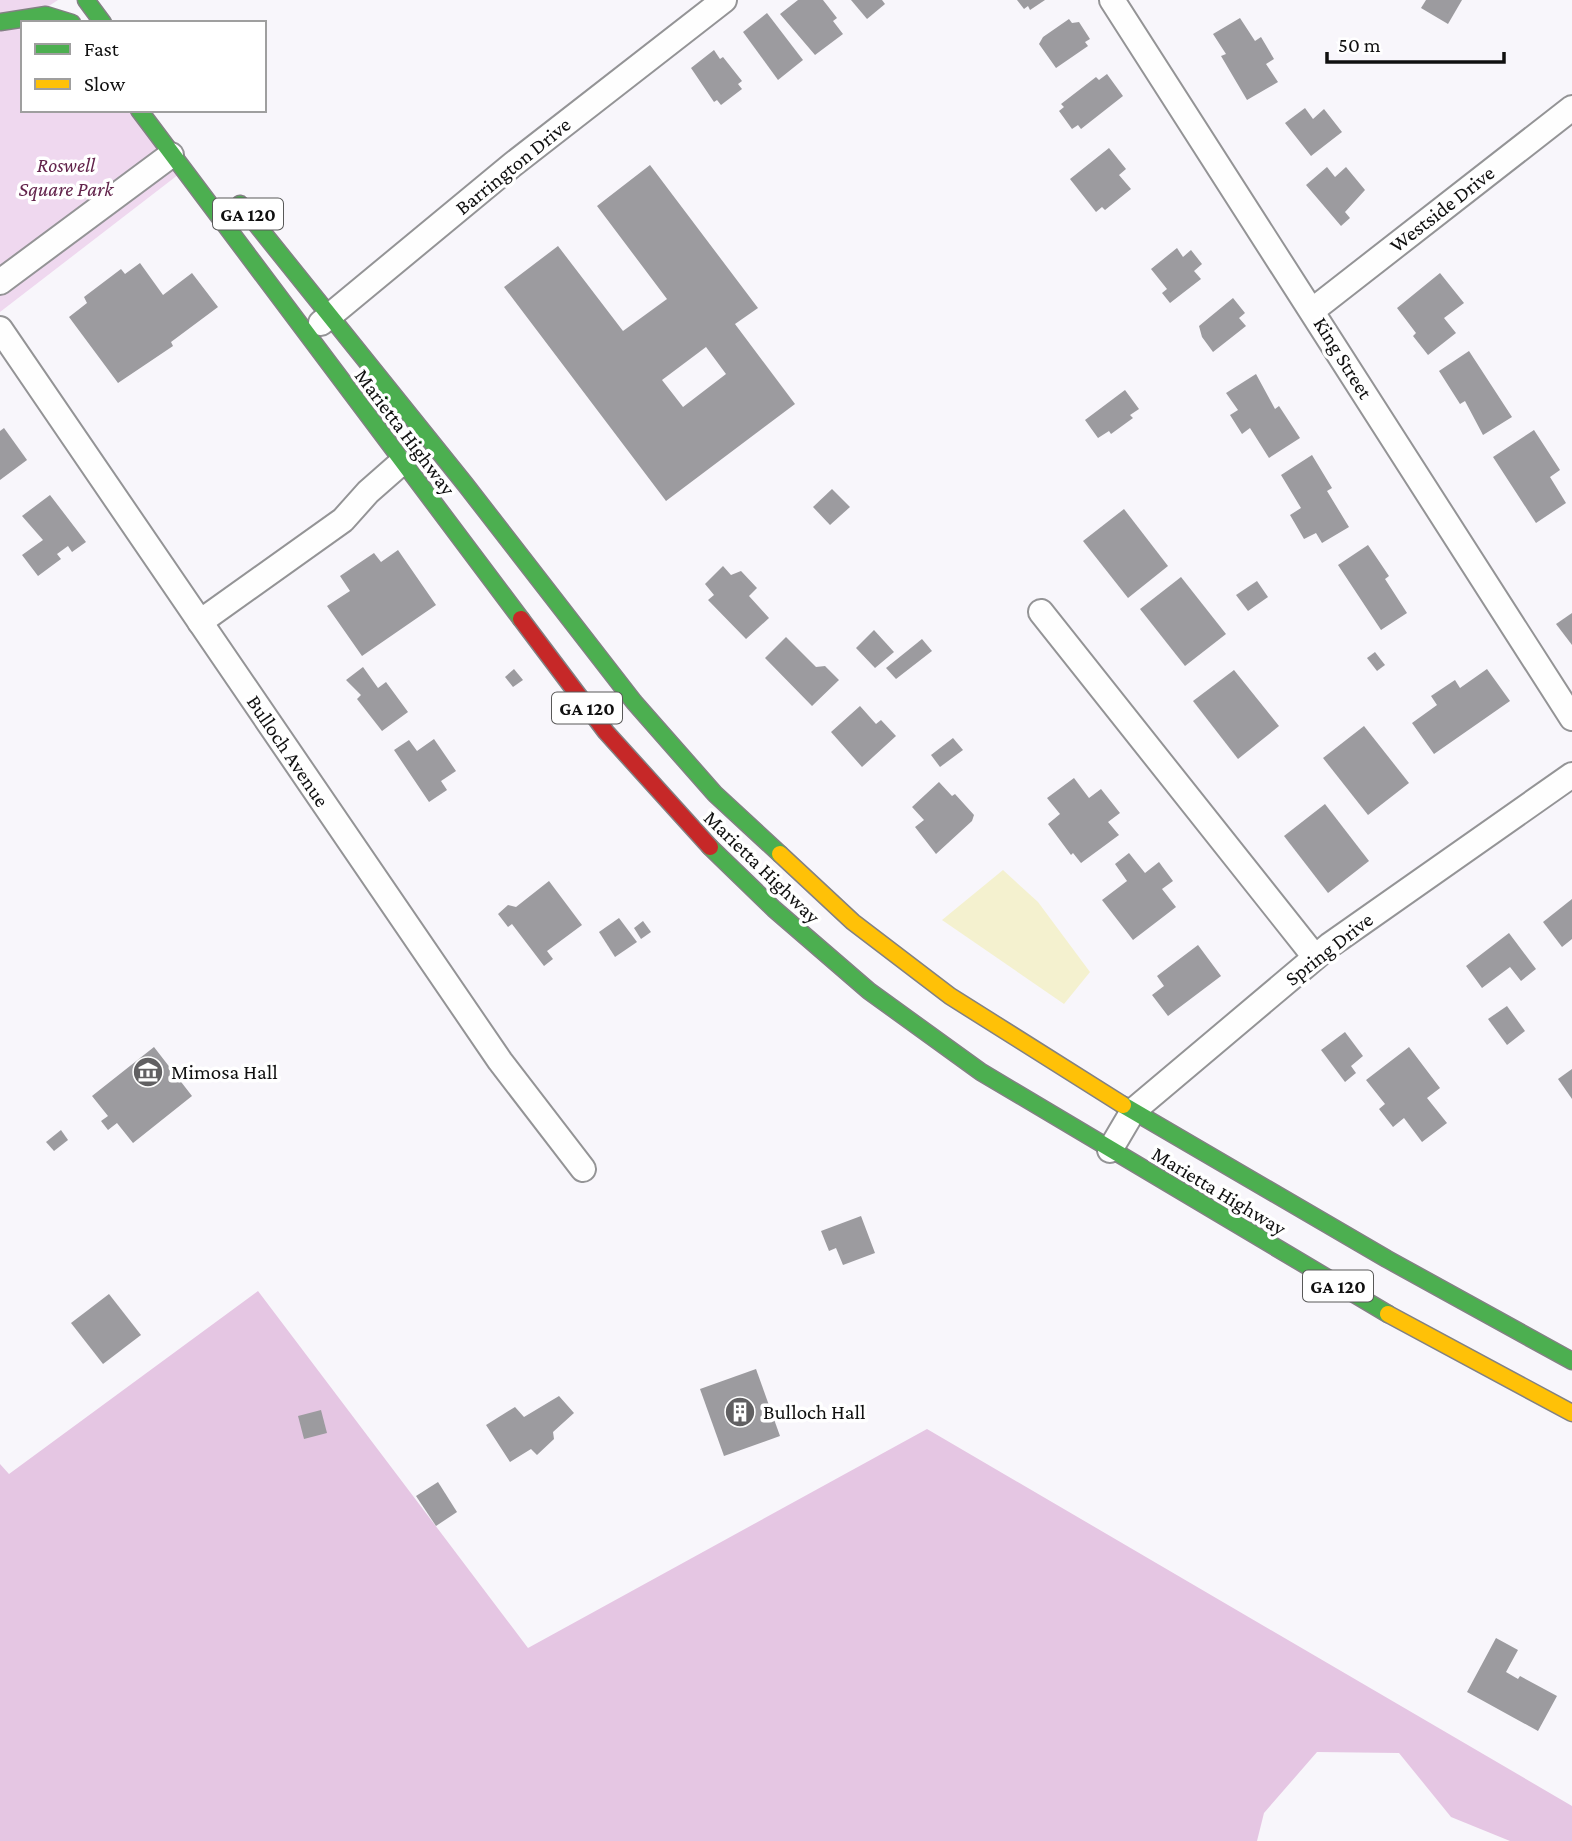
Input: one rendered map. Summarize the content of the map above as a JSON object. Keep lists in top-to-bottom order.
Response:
{
  "streets": {
    "highway": ["GA 120", "Marietta Highway"],
    "street": [
      "Barrington Drive",
      "Westside Drive",
      "King Street",
      "Bulloch Avenue",
      "Spring Drive"
    ]
  },
  "crossings": [
    ["Barrington Drive", "Marietta Highway"],
    ["Westside Drive", "King Street"],
    ["Marietta Highway", "Spring Drive"]
  ],
  "parks": ["Roswell Square Park"],
  "places": {
    "museum": ["Mimosa Hall"],
    "building": ["Bulloch Hall"]
  },
  "legend": ["Fast", "Slow"],
  "scale_bar": "50 m"
}
